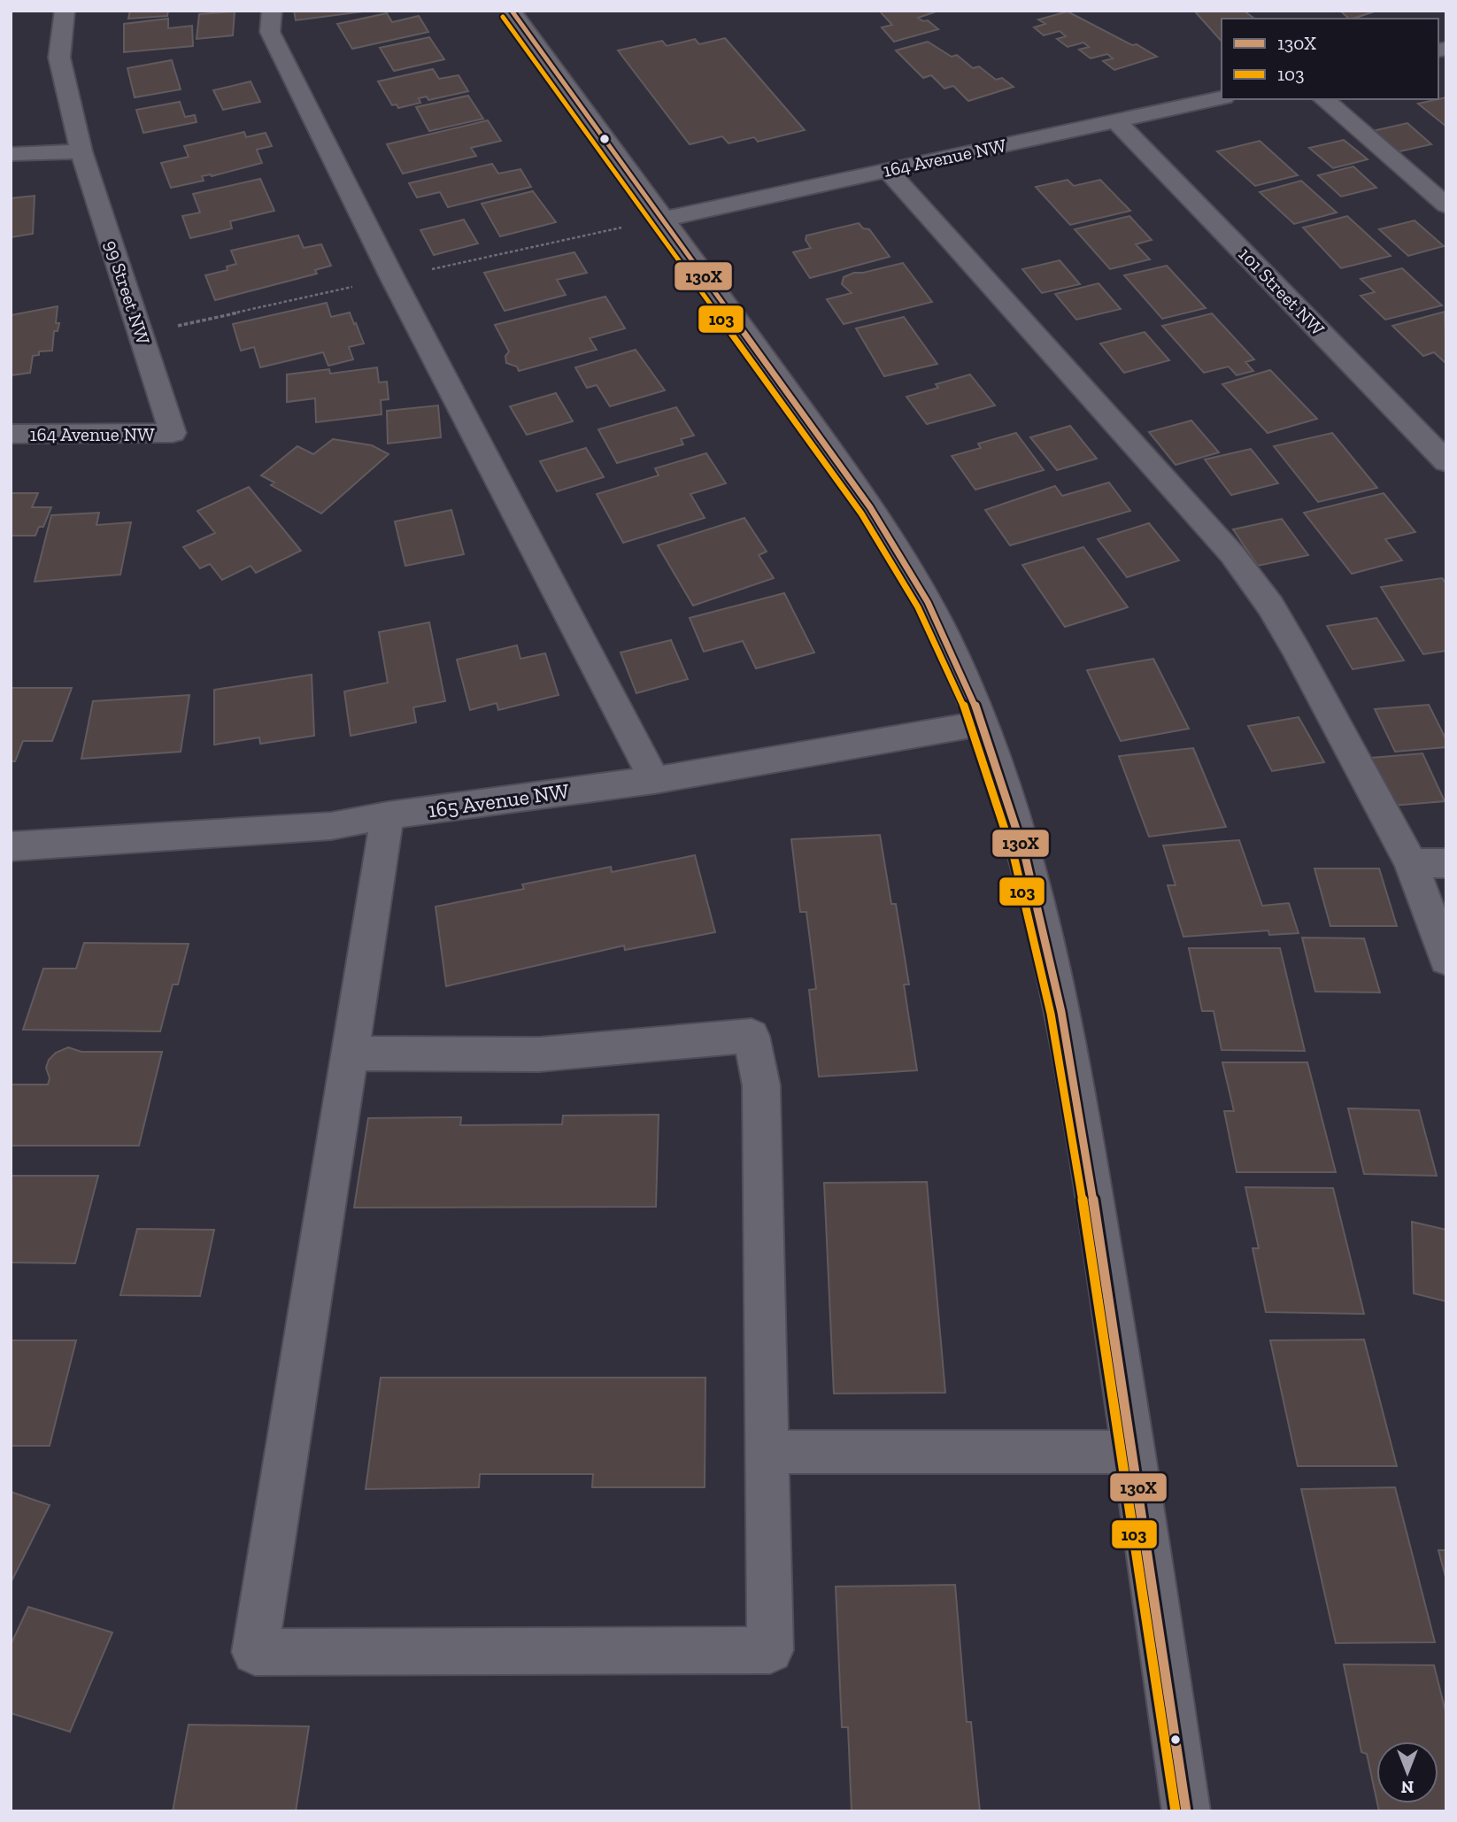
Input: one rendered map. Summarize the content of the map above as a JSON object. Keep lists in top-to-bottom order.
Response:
{
  "streets": {
    "street": [
      "164 Avenue NW",
      "101 Street NW",
      "99 Street NW",
      "165 Avenue NW"
    ]
  },
  "crossings": [
    ["164 Avenue NW", "101 Street NW"],
    ["164 Avenue NW", "99 Street NW"]
  ],
  "lines": ["transit line 130X", "transit line 103"],
  "legend": ["130X", "103"],
  "north": "bottom"
}
